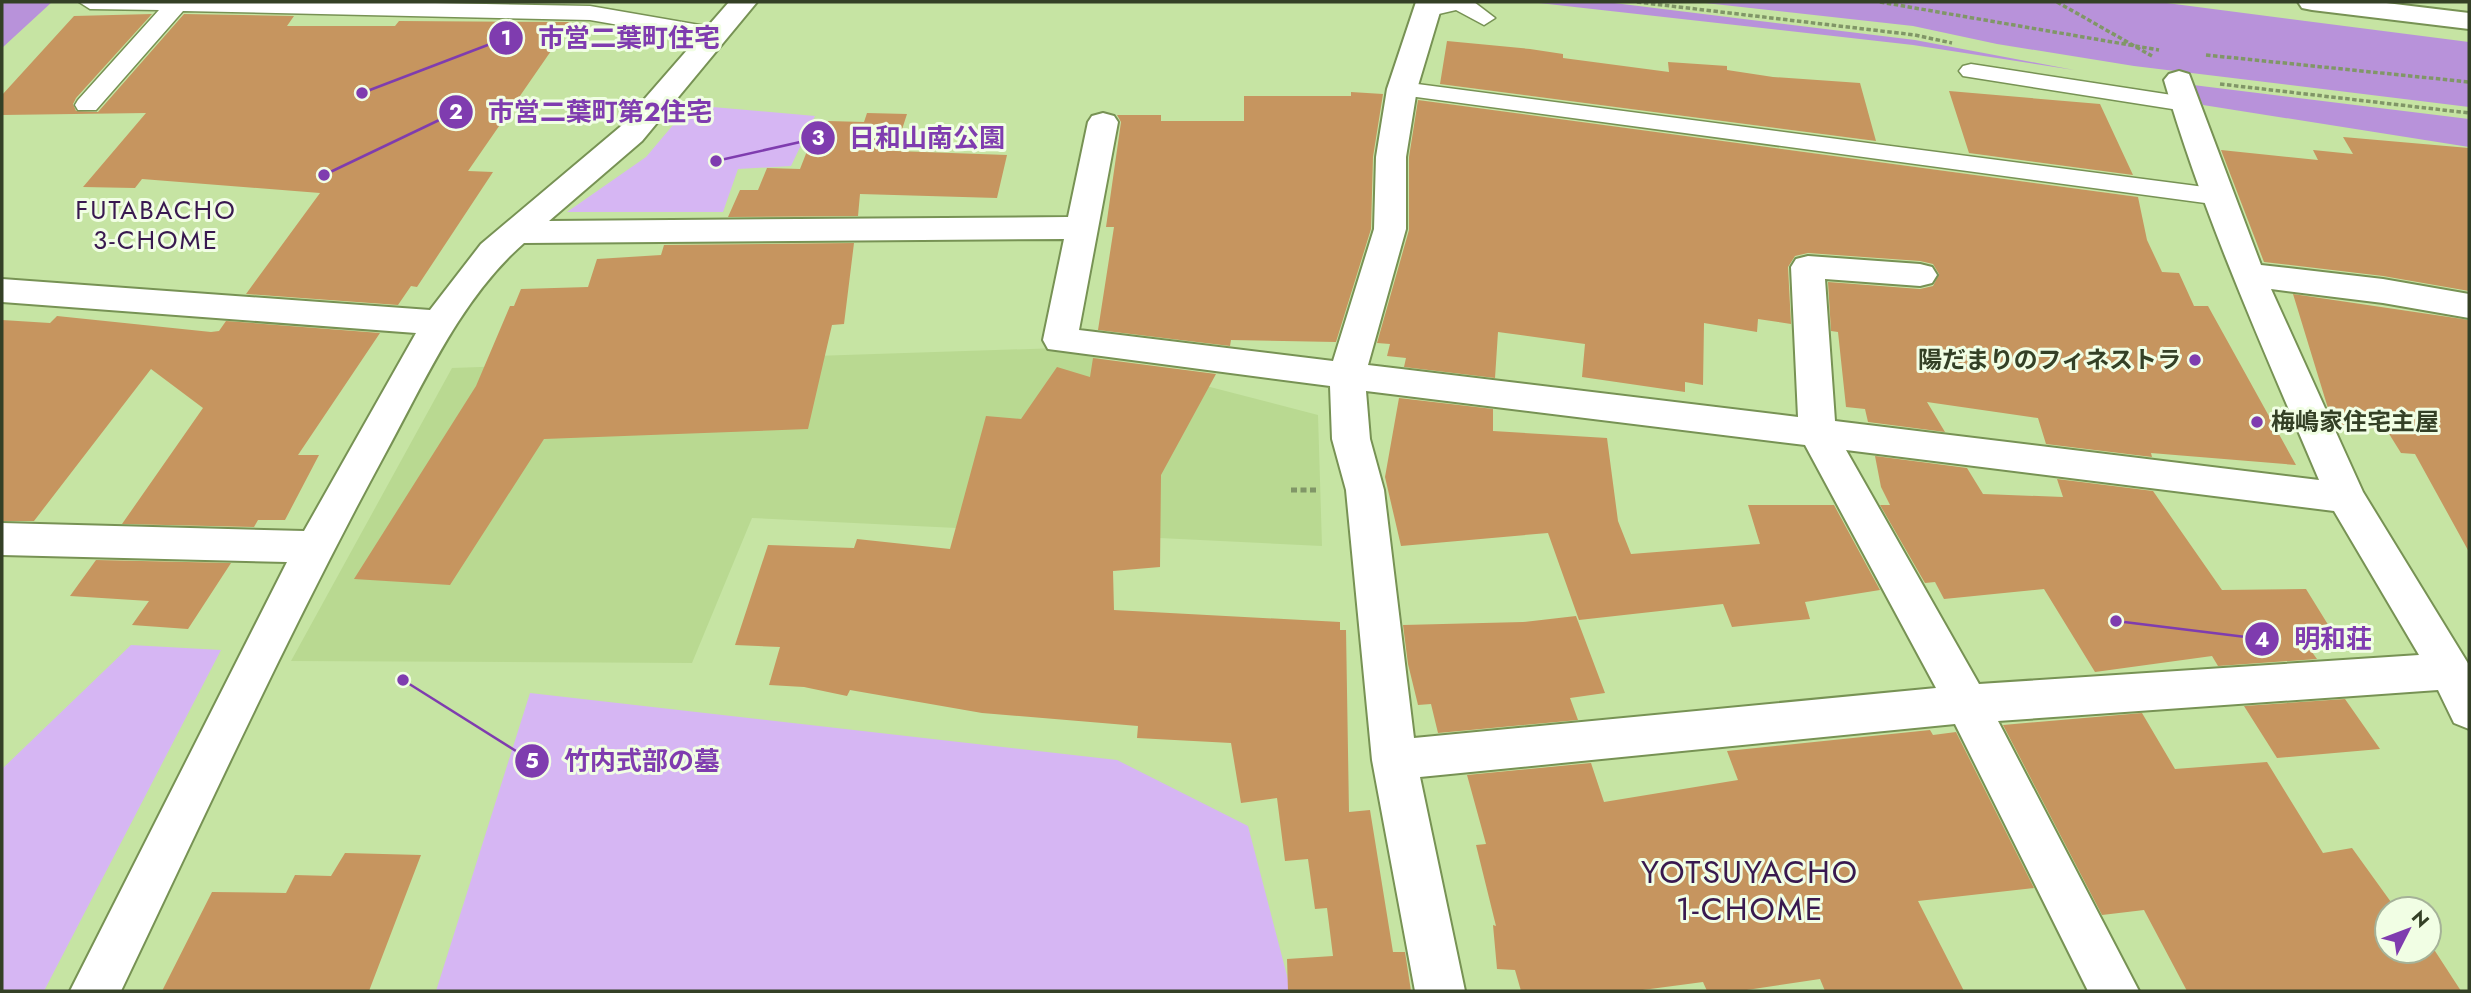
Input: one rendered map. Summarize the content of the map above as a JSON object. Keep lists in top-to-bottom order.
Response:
{
  "districts": ["FUTABACHO 3-CHOME", "YOTSUYACHO 1-CHOME"],
  "places": [
    "市営二葉町住宅",
    "日和山南公園",
    "市営二葉町第２住宅",
    "陽だまりのフィネストラ",
    "梅嶋家住宅主屋",
    "明和荘",
    "竹内式部の墓"
  ],
  "north": "top right"
}
